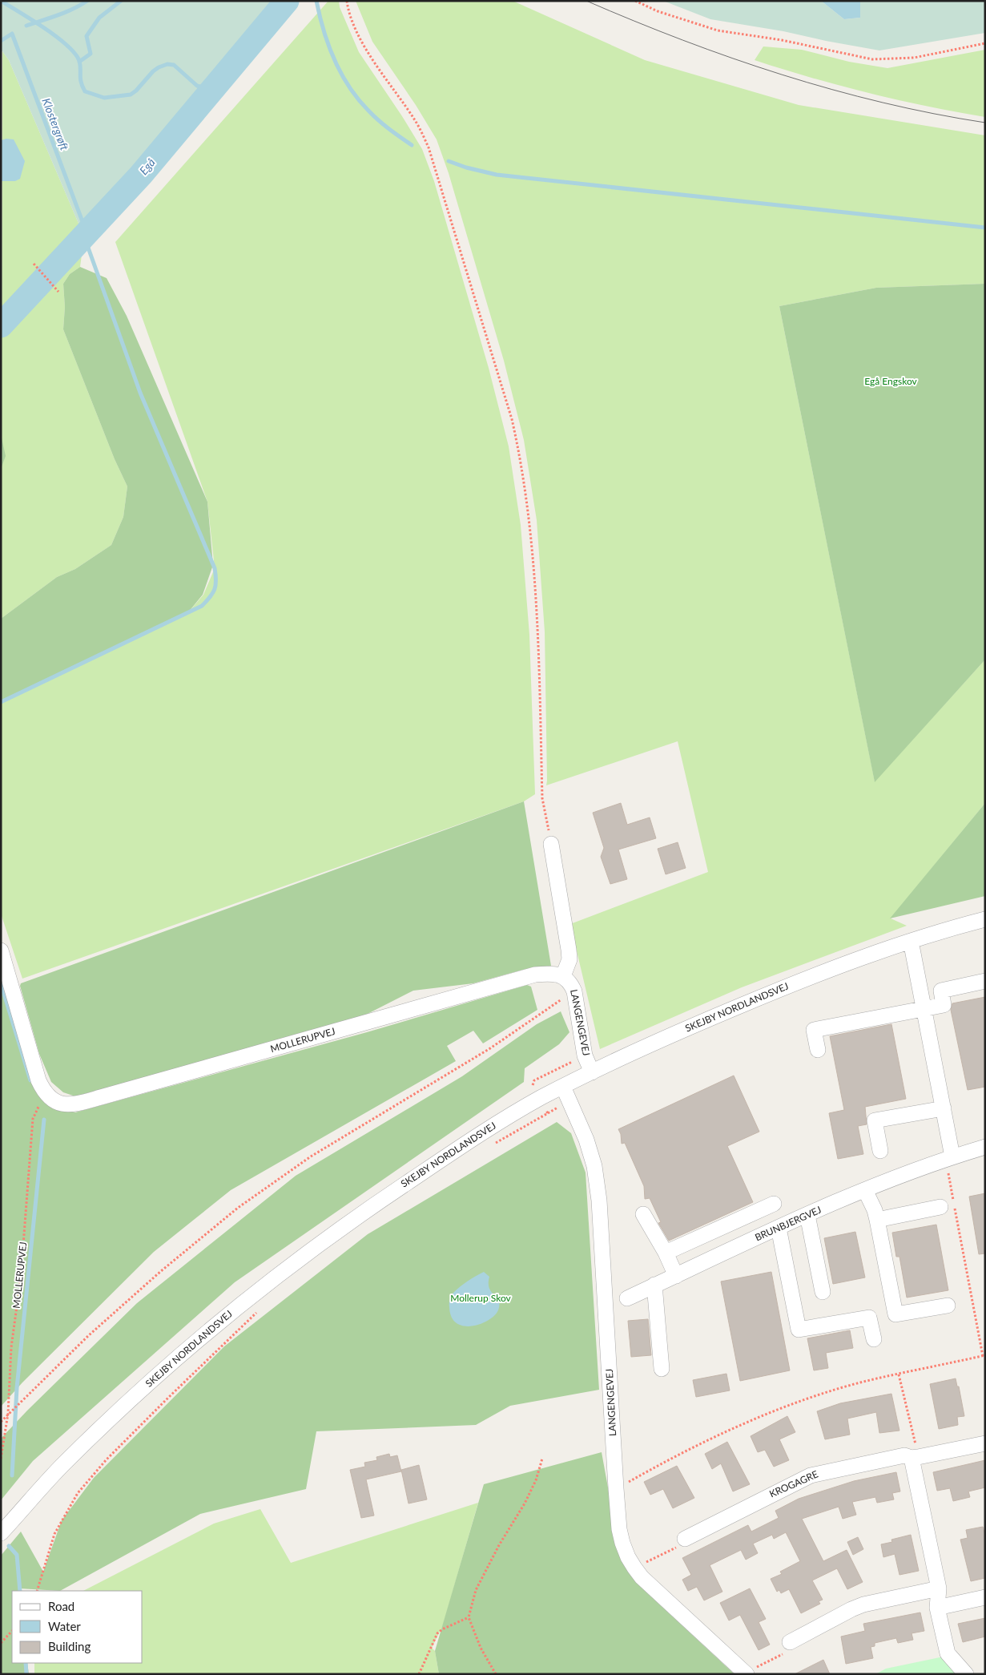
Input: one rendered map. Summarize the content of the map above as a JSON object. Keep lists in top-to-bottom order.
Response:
{
  "streets": {
    "street": [
      "SKEJBY NORDLANDSVEJ",
      "LANGENGEVEJ",
      "MOLLERUPVEJ",
      "BRUNBJERGVEJ",
      "KROGAGRE"
    ]
  },
  "crossings": [
    ["SKEJBY NORDLANDSVEJ", "LANGENGEVEJ"],
    ["LANGENGEVEJ", "MOLLERUPVEJ"]
  ],
  "water": ["Klostergrøft", "Egå"],
  "parks": ["Egå Engskov", "Mollerup Skov"],
  "legend": ["Road", "Water", "Building"]
}
